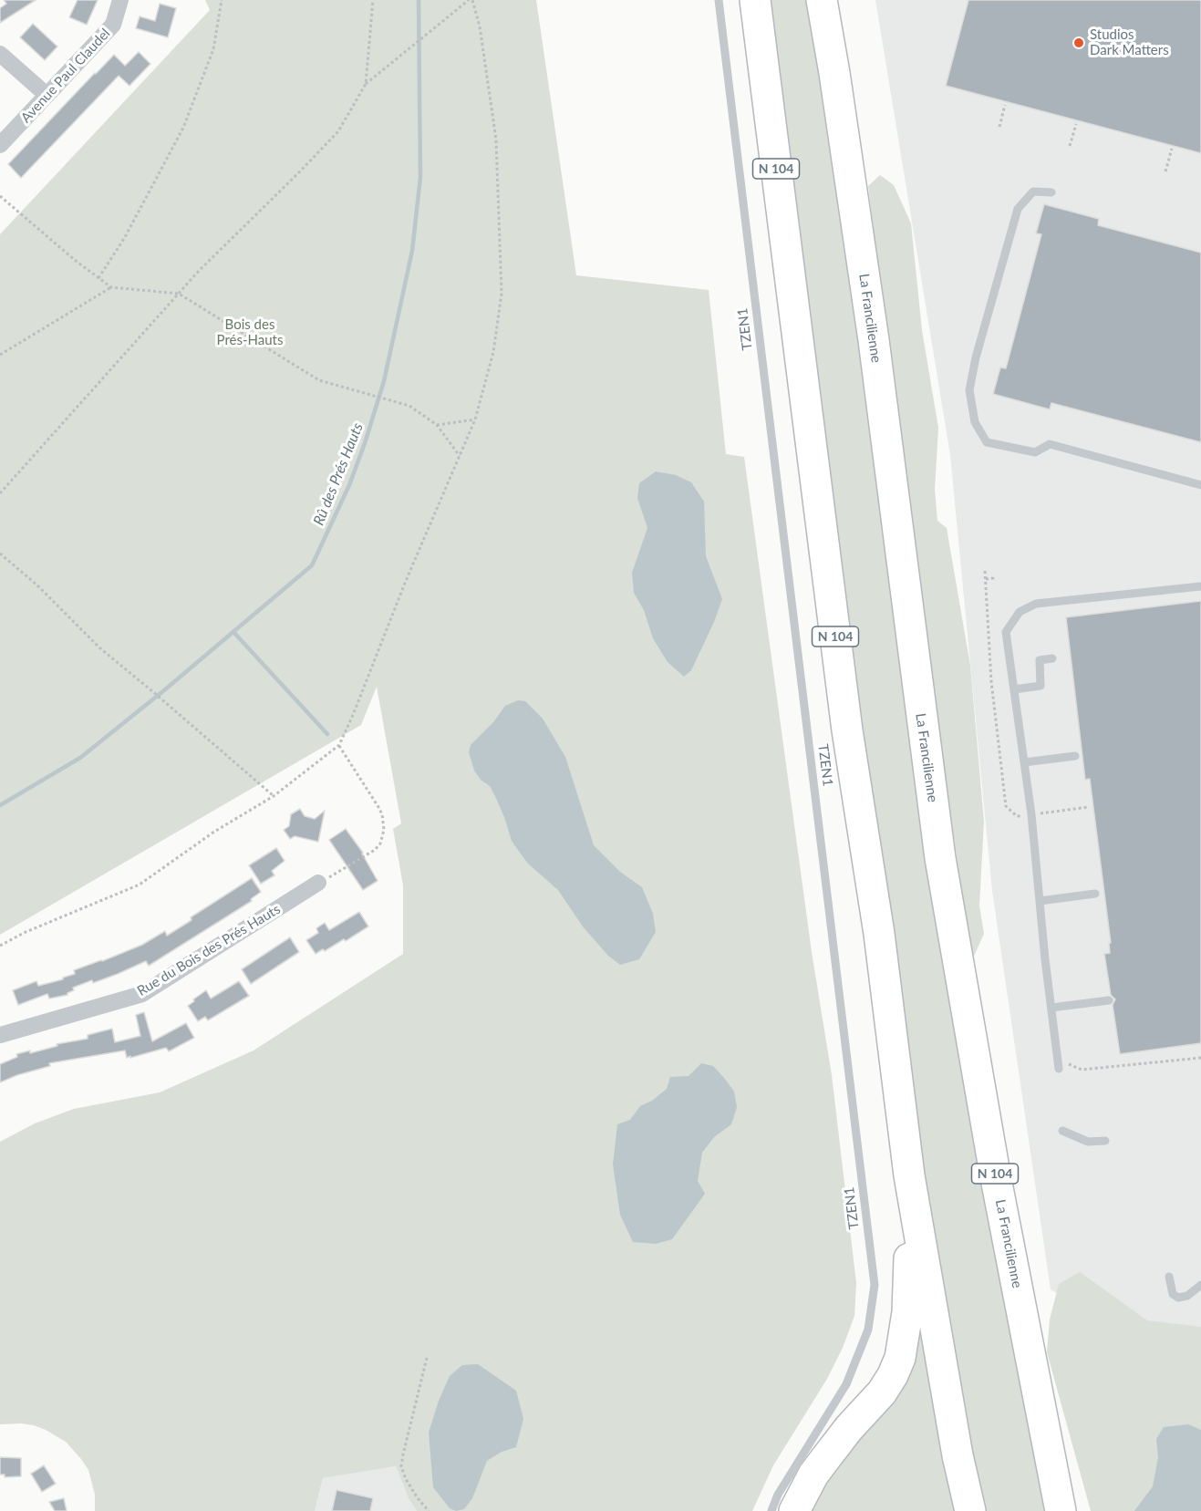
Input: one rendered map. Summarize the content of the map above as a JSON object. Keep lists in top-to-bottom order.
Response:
{
  "streets": {
    "highway": ["N 104", "La Francilienne"],
    "street": ["Avenue Paul Claudel", "Rue du Bois des Prés Hauts"],
    "lane": ["TZEN1"]
  },
  "water": ["Rû des Prés Hauts"],
  "parks": ["Bois des Prés-Hauts"],
  "places": ["Studios Dark Matters"]
}
